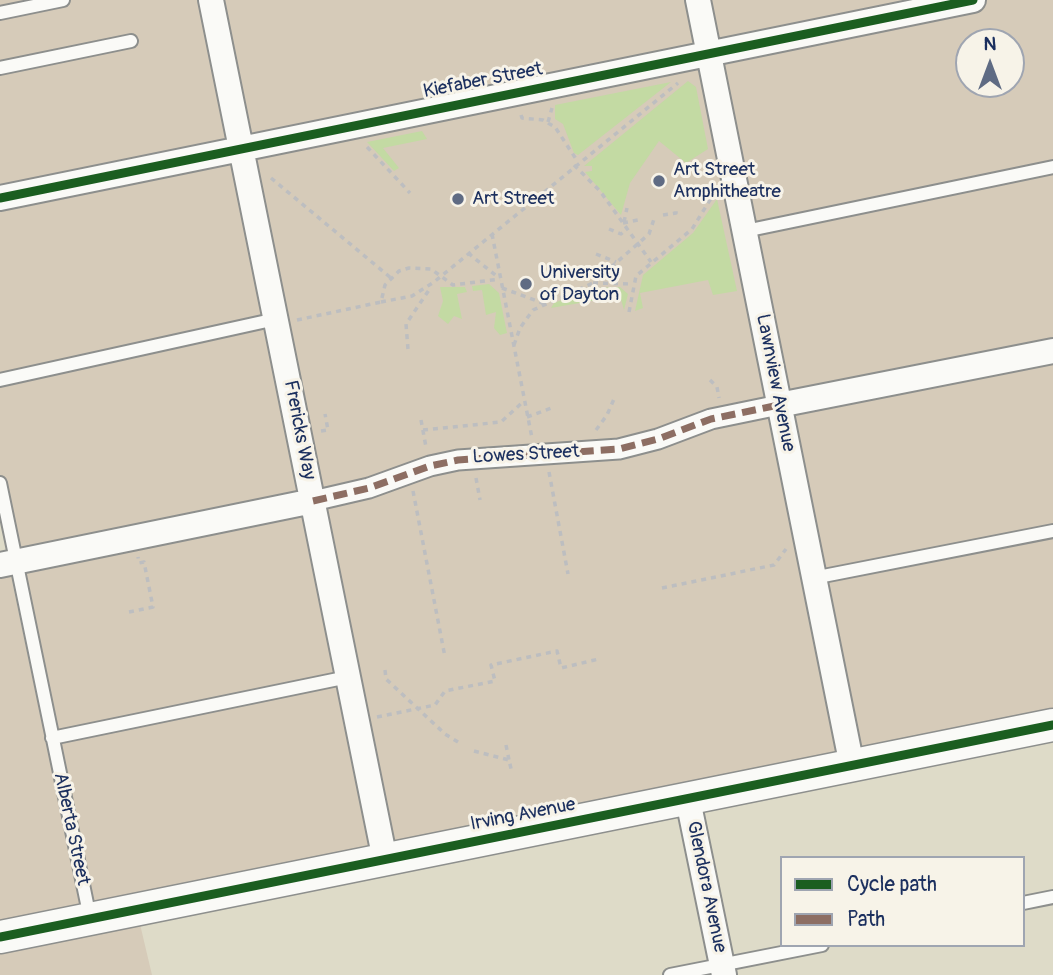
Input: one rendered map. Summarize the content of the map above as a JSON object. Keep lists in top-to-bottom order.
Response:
{
  "streets": {
    "street": [
      "Kiefaber Street",
      "Lawnview Avenue",
      "Frericks Way",
      "Lowes Street",
      "Irving Avenue",
      "Glendora Avenue"
    ],
    "lane": ["Alberta Street"]
  },
  "crossings": [
    ["Kiefaber Street", "Lawnview Avenue"],
    ["Kiefaber Street", "Frericks Way"],
    ["Lawnview Avenue", "Lowes Street"],
    ["Lawnview Avenue", "Irving Avenue"],
    ["Frericks Way", "Lowes Street"],
    ["Frericks Way", "Irving Avenue"],
    ["Lowes Street", "Alberta Street"],
    ["Irving Avenue", "Alberta Street"],
    ["Irving Avenue", "Glendora Avenue"]
  ],
  "places": ["Art Street Amphitheatre", "Art Street", "University of Dayton"],
  "legend": ["Cycle path", "Path"],
  "north": "top"
}
